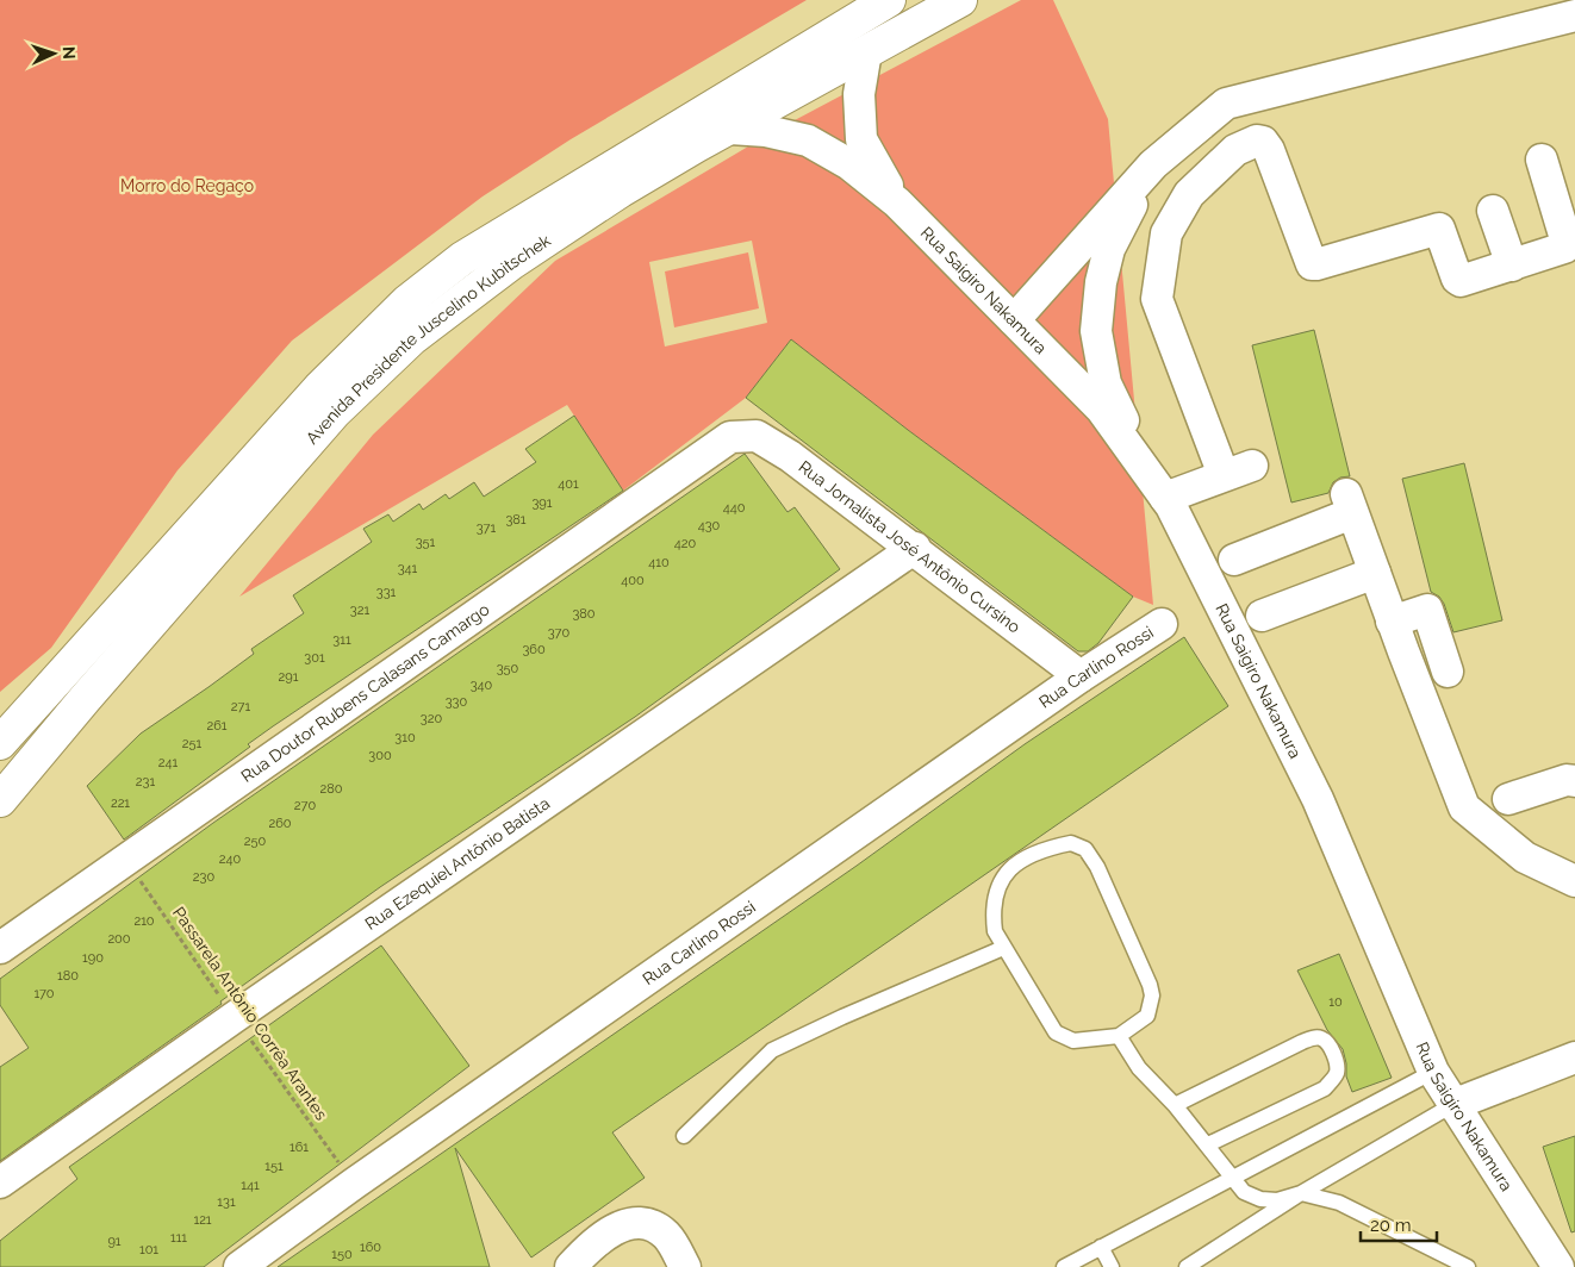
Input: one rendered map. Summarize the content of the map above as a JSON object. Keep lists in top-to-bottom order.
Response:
{
  "streets": {
    "main road": ["Avenida Presidente Juscelino Kubitschek"],
    "street": [
      "Rua Saigiro Nakamura",
      "Rua Jornalista José Antônio Cursino",
      "Rua Carlino Rossi",
      "Rua Doutor Rubens Calasans Camargo",
      "Rua Ezequiel Antônio Batista"
    ],
    "path": ["Passarela Antônio Corrêa Arantes"]
  },
  "crossings": [
    ["Rua Saigiro Nakamura", "Avenida Presidente Juscelino Kubitschek"],
    ["Rua Jornalista José Antônio Cursino", "Rua Carlino Rossi"],
    ["Rua Jornalista José Antônio Cursino", "Rua Doutor Rubens Calasans Camargo"],
    ["Rua Jornalista José Antônio Cursino", "Rua Ezequiel Antônio Batista"],
    ["Rua Carlino Rossi", "Passarela Antônio Corrêa Arantes"],
    ["Rua Doutor Rubens Calasans Camargo", "Passarela Antônio Corrêa Arantes"],
    ["Rua Ezequiel Antônio Batista", "Passarela Antônio Corrêa Arantes"]
  ],
  "parks": ["Morro do Regaço"],
  "house_numbers": [
    "401",
    "391",
    "440",
    "381",
    "430",
    "371",
    "351",
    "420",
    "410",
    "341",
    "400",
    "331",
    "321",
    "380",
    "370",
    "311",
    "360",
    "301",
    "350",
    "291",
    "340",
    "330",
    "271",
    "320",
    "261",
    "310",
    "251",
    "300",
    "241",
    "231",
    "280",
    "221",
    "270",
    "260",
    "250",
    "240",
    "230",
    "210",
    "200",
    "190",
    "180",
    "170",
    "10",
    "161",
    "151",
    "141",
    "131",
    "121",
    "111",
    "91",
    "160",
    "101",
    "150"
  ],
  "scale_bar": "20 m",
  "north": "right"
}
